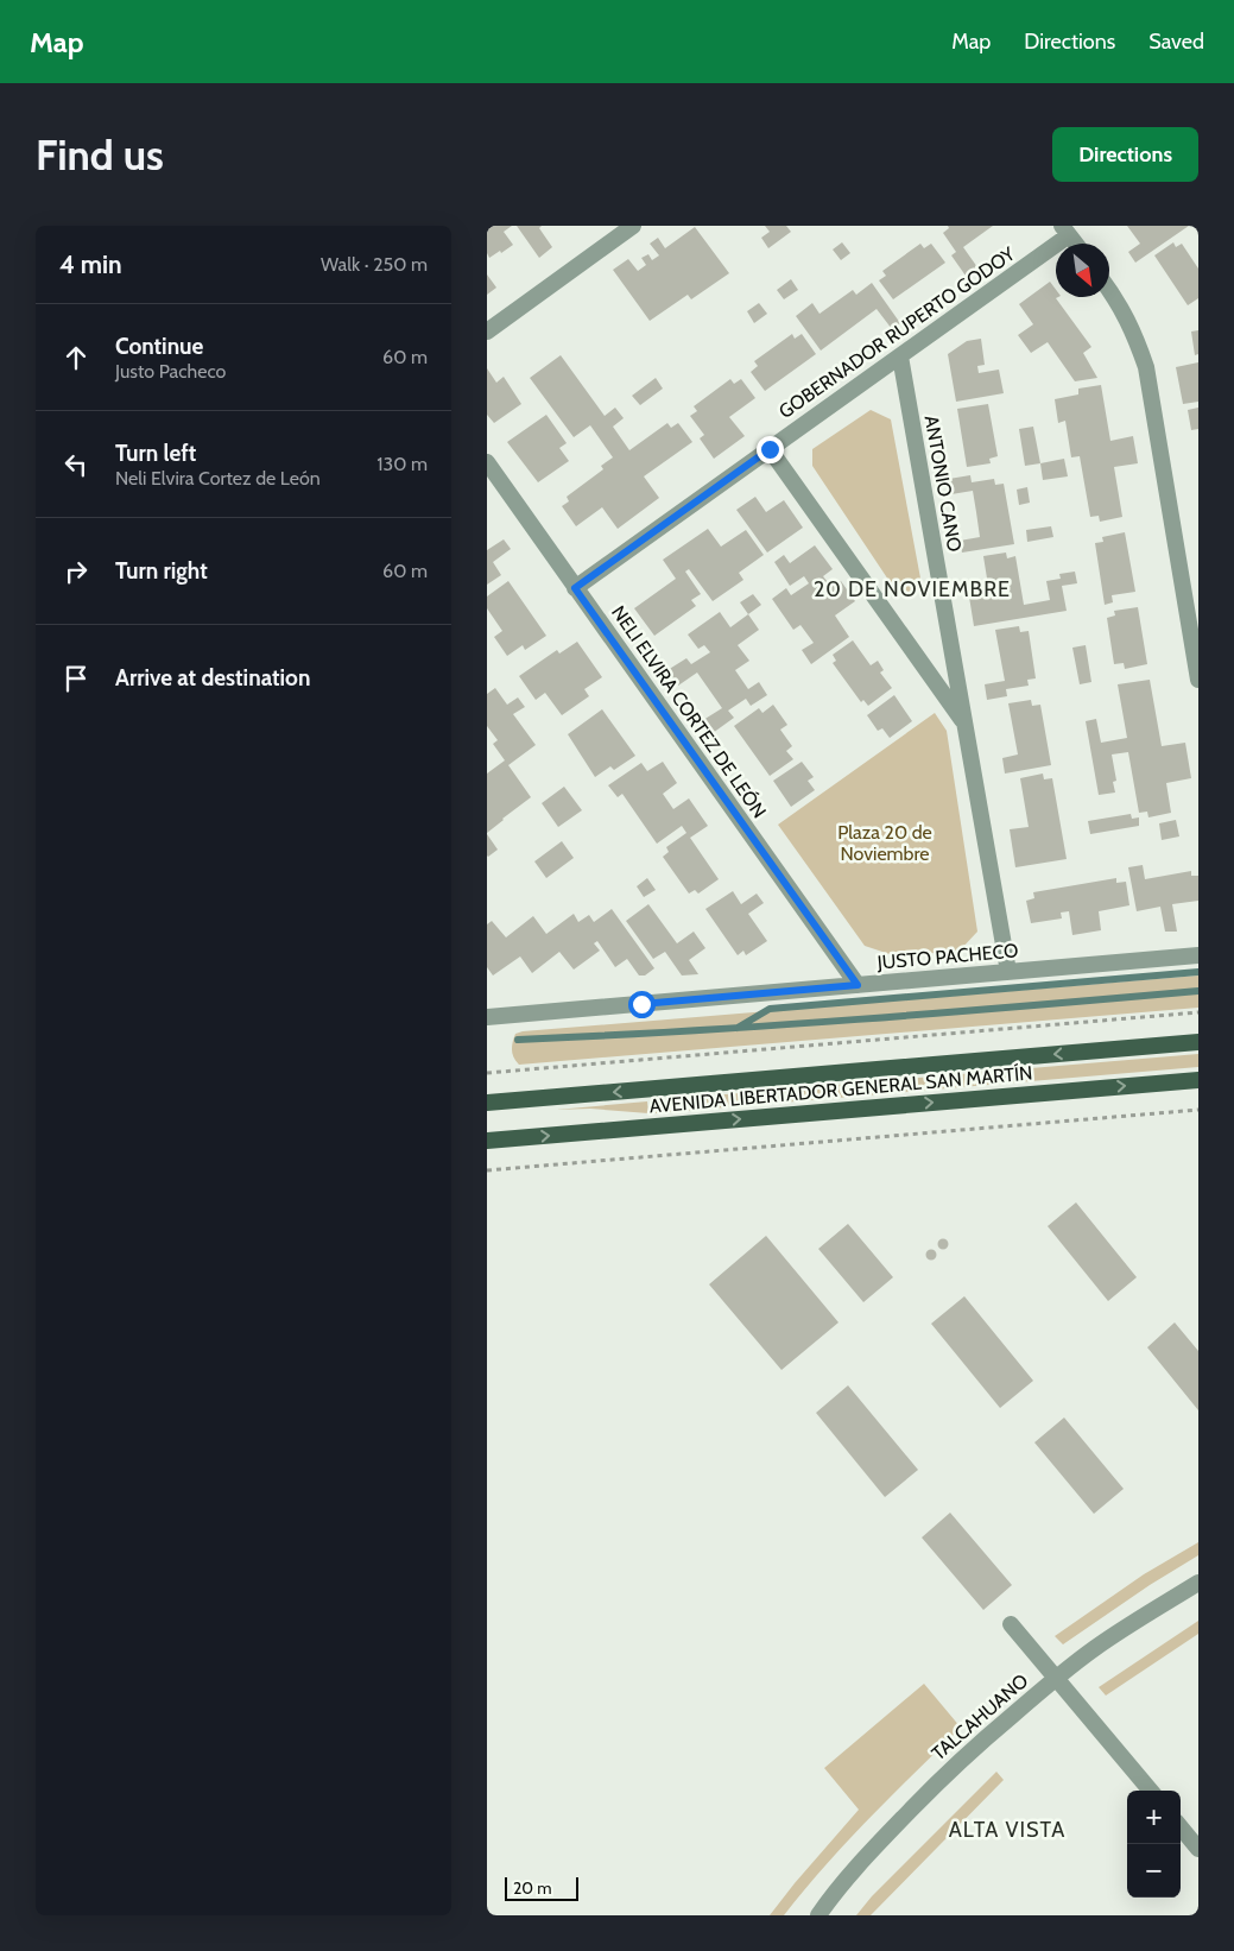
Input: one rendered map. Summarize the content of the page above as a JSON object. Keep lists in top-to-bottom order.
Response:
{
  "streets": {
    "main road": ["AVENIDA LIBERTADOR GENERAL SAN MARTÍN"],
    "street": [
      "GOBERNADOR RUPERTO GODOY",
      "ANTONIO CANO",
      "NELI ELVIRA CORTEZ DE LEÓN",
      "JUSTO PACHECO",
      "TALCAHUANO"
    ]
  },
  "crossings": [
    ["GOBERNADOR RUPERTO GODOY", "ANTONIO CANO"],
    ["GOBERNADOR RUPERTO GODOY", "NELI ELVIRA CORTEZ DE LEÓN"],
    ["ANTONIO CANO", "JUSTO PACHECO"],
    ["NELI ELVIRA CORTEZ DE LEÓN", "JUSTO PACHECO"]
  ],
  "districts": ["20 DE NOVIEMBRE", "ALTA VISTA"],
  "parks": ["Plaza 20 de Noviembre"],
  "scale_bar": "20 m",
  "north": "bottom right",
  "page": {
    "header": "Map",
    "nav": ["Map", "Directions", "Saved"],
    "buttons": "Directions",
    "title": "Find us",
    "heading": ["4 min", "Walk · 250 m"],
    "list": [
      ["Continue", "Justo Pacheco", "60 m"],
      ["Turn left", "Neli Elvira Cortez de León", "130 m"],
      ["Turn right", "60 m"],
      "Arrive at destination"
    ],
    "map_buttons": ["+", "−"],
    "scale": "20 m"
  }
}
